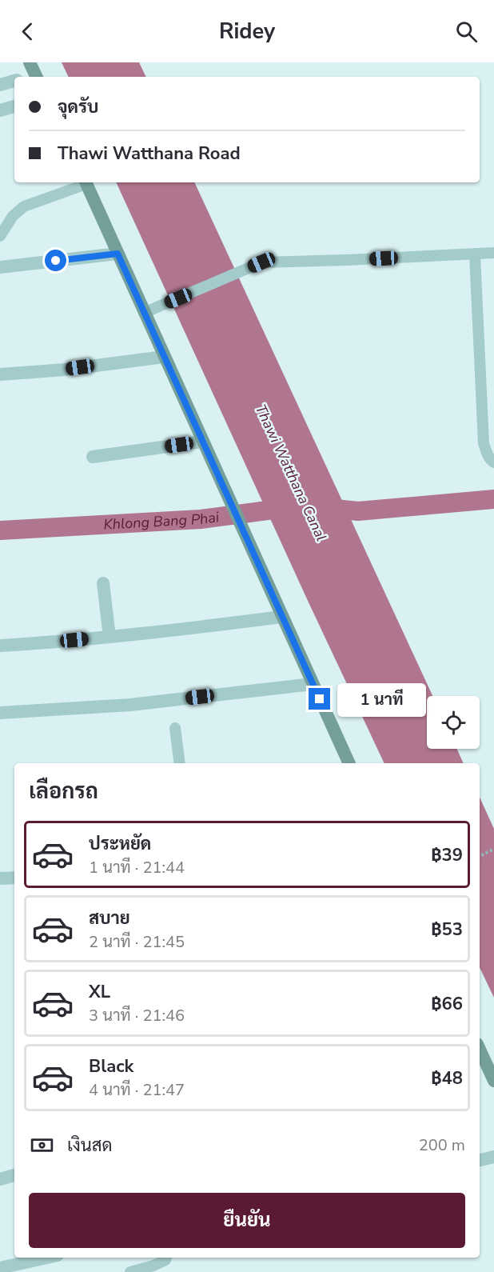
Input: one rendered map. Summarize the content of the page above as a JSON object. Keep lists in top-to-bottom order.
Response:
{
  "water": ["Thawi Watthana Canal", "Khlong Bang Phai"],
  "page": {
    "header": "Ridey",
    "banner": ["จุดรับ", "Thawi Watthana Road"],
    "bubble": "1 นาที",
    "heading": "เลือกรถ",
    "list": [
      {
        "name": "ประหยัด",
        "note": "1 นาที · 21:44",
        "value": "฿39"
      },
      {
        "name": "สบาย",
        "note": "2 นาที · 21:45",
        "value": "฿53"
      },
      {
        "name": "XL",
        "note": "3 นาที · 21:46",
        "value": "฿66"
      },
      {
        "name": "Black",
        "note": "4 นาที · 21:47",
        "value": "฿48"
      }
    ],
    "pay": ["เงินสด", "200 m"],
    "buttons": "ยืนยัน"
  }
}
